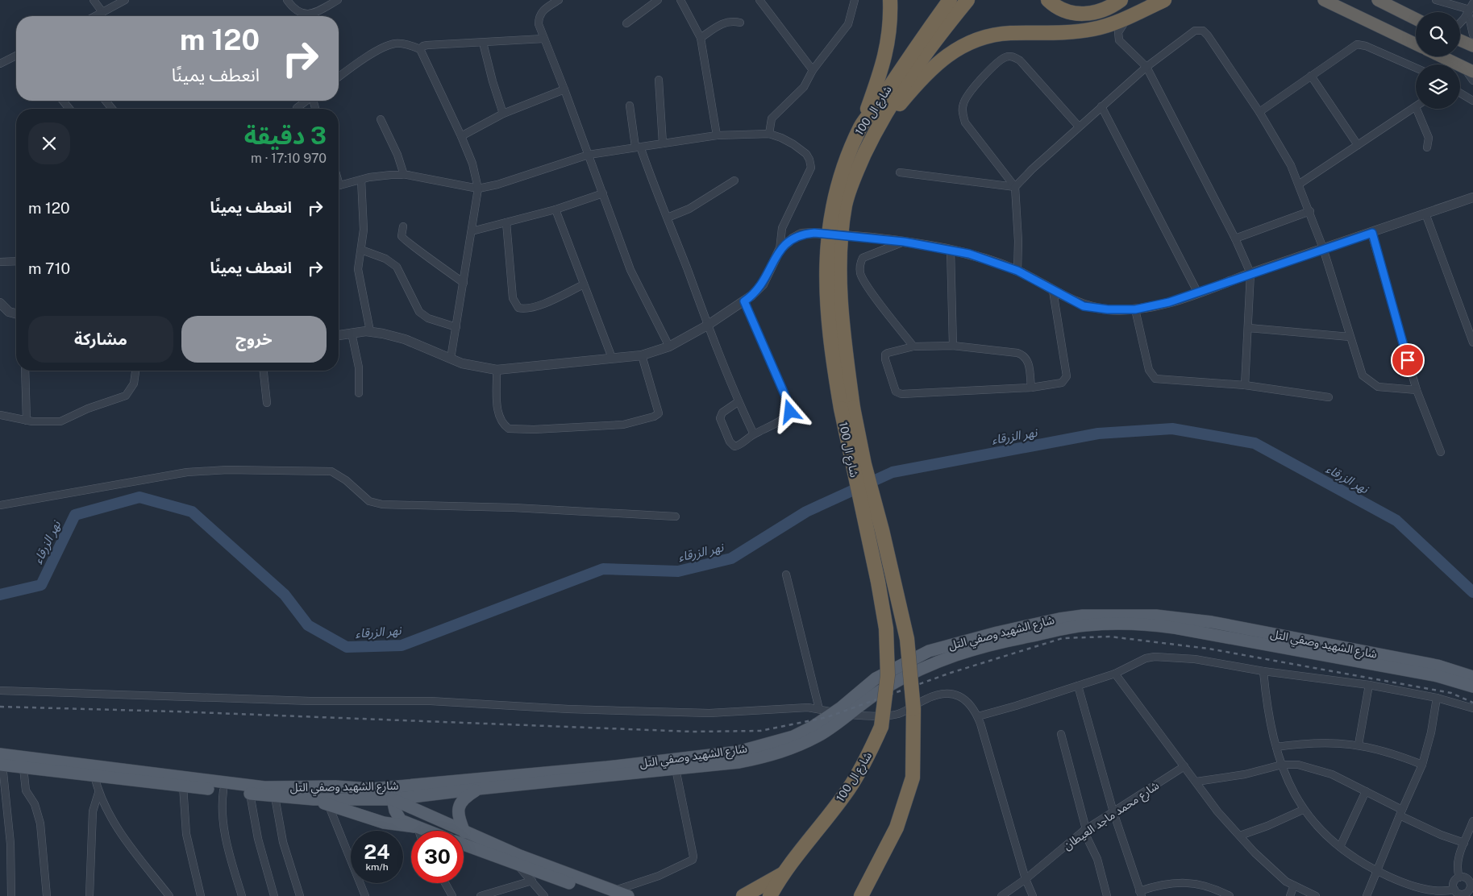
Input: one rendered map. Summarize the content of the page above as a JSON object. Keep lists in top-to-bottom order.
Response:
{
  "streets": {
    "highway": ["شارع ال 100"],
    "main road": ["شارع الشهيد وصفي التل"],
    "street": ["شارع محمد ماجد العيطان"]
  },
  "water": ["نهر الزرقاء"],
  "page": {
    "turn": ["120 m", "انعطف يمينًا"],
    "heading": ["3 دقيقة", "970 m · 17:10"],
    "list": [
      {
        "name": "انعطف يمينًا",
        "value": "120 m"
      },
      {
        "name": "انعطف يمينًا",
        "value": "710 m"
      }
    ],
    "buttons": ["خروج", "مشاركة"],
    "speed": "24 km/h",
    "limit": "30"
  }
}
